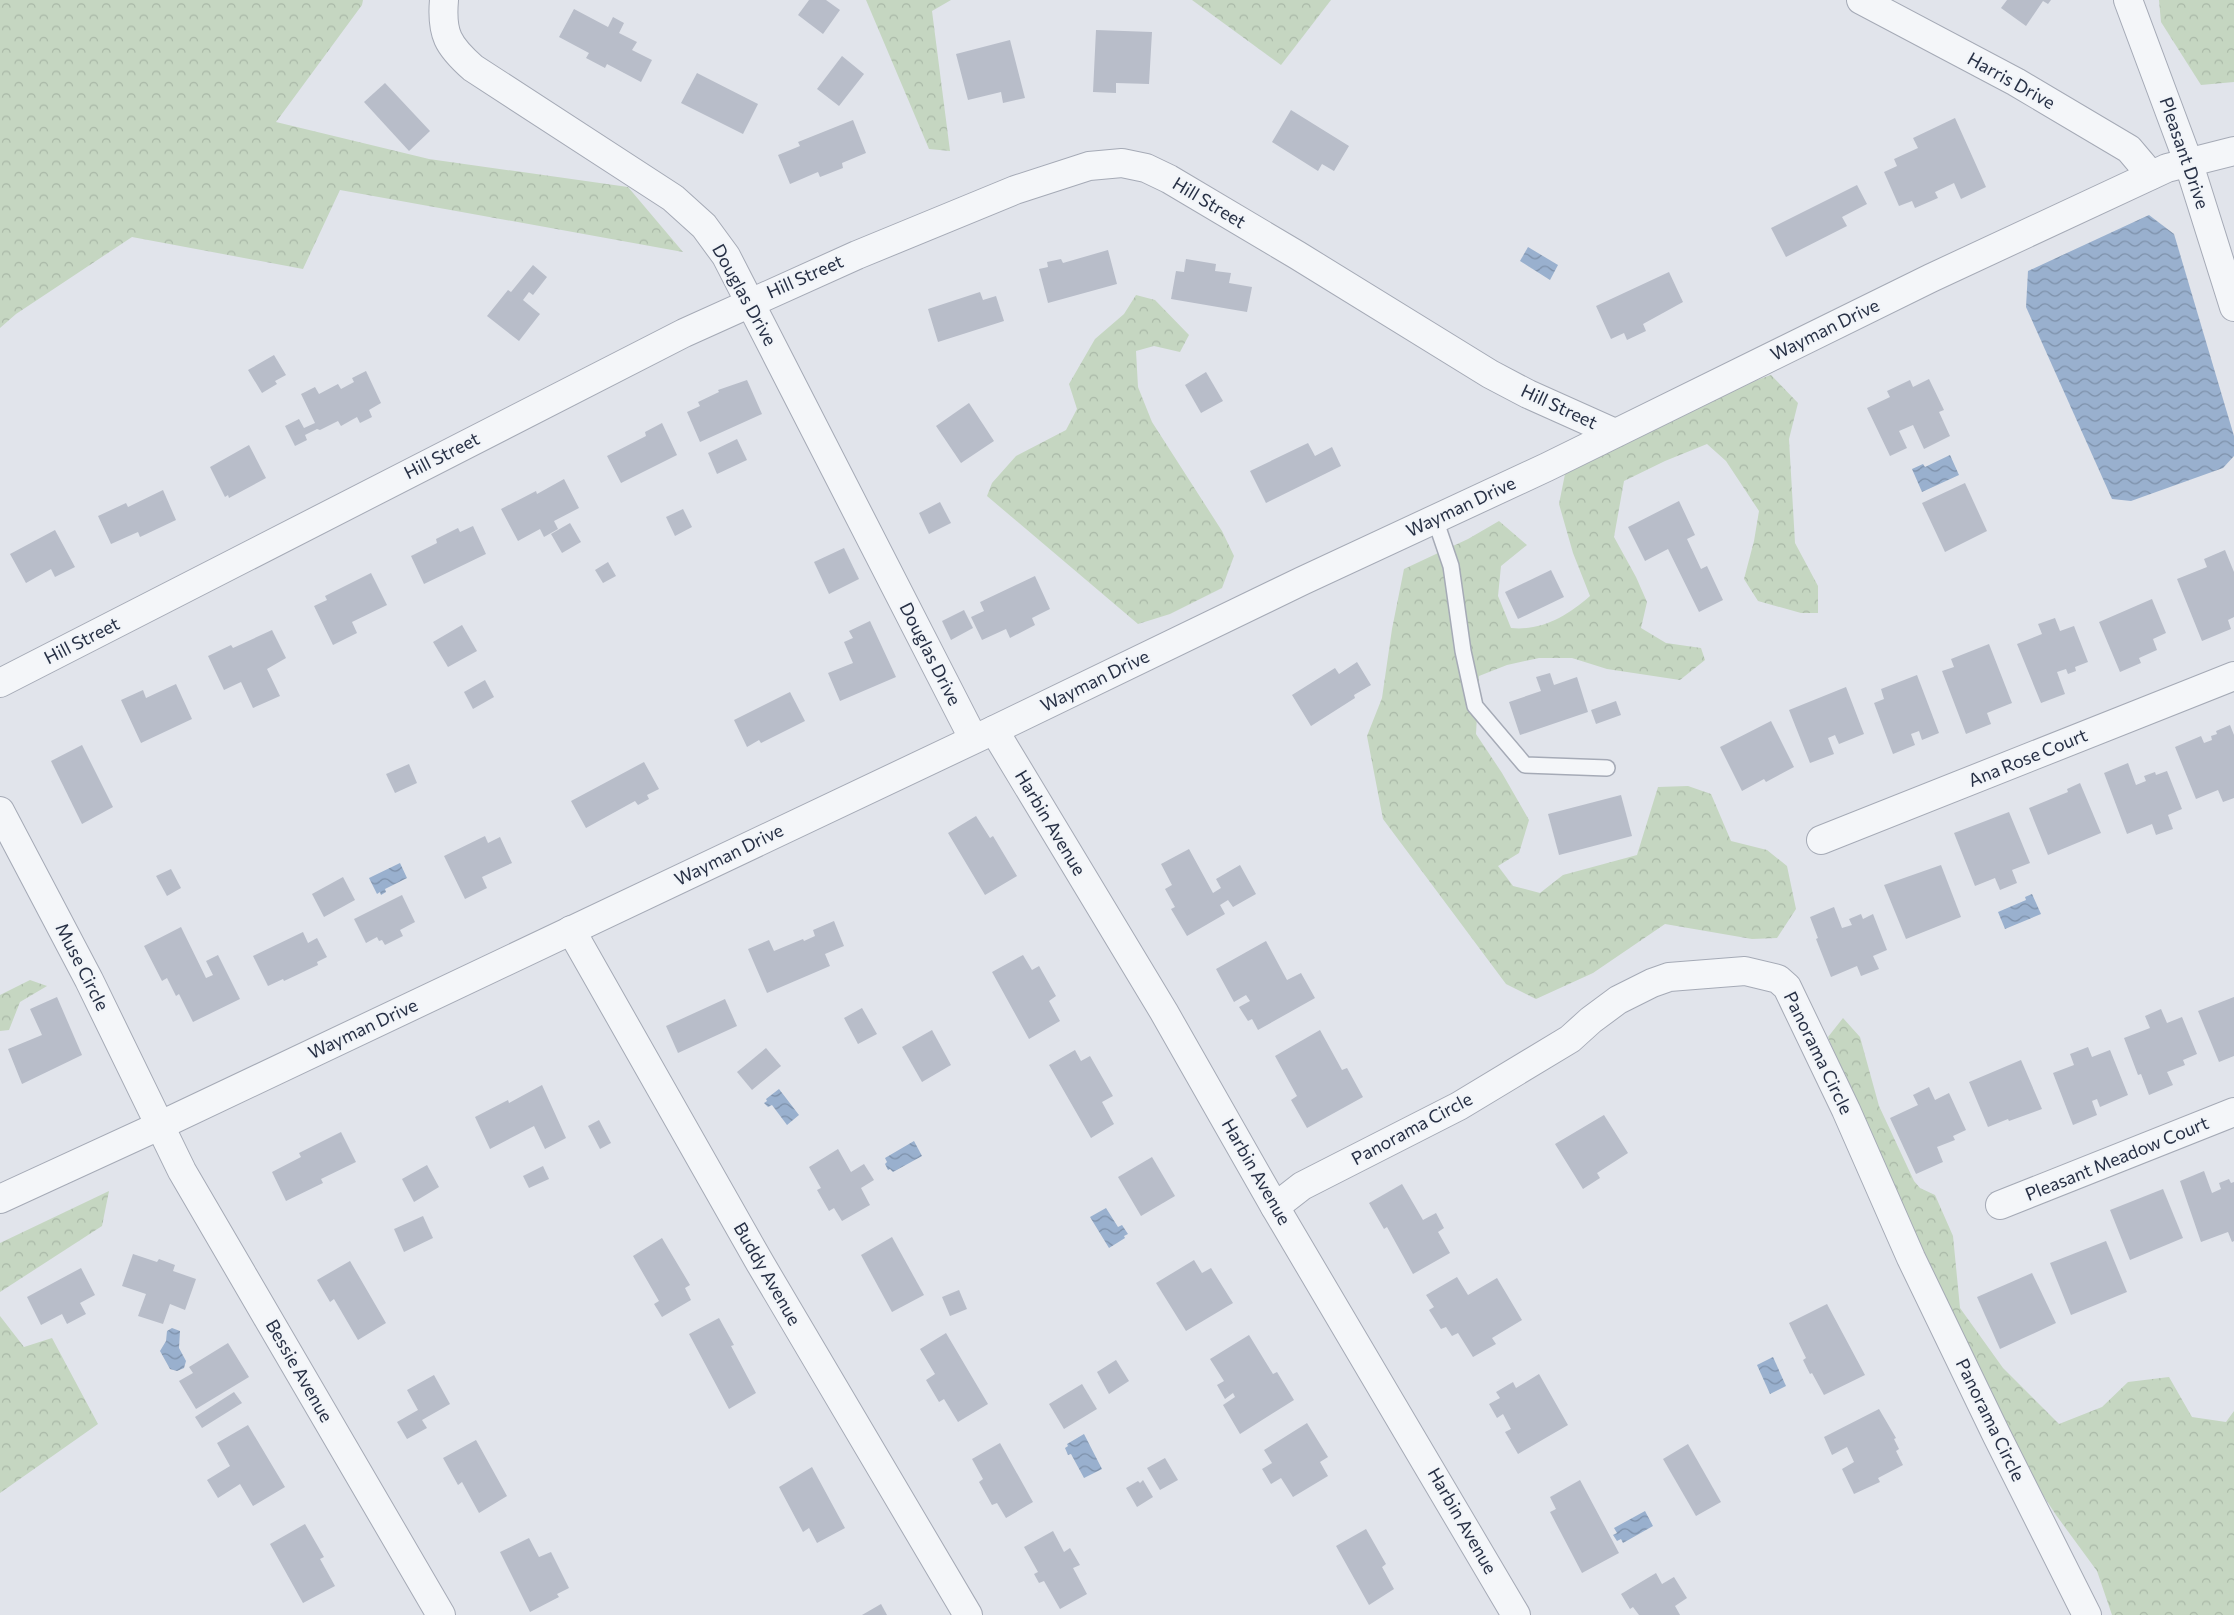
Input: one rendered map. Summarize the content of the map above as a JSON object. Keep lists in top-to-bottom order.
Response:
{
  "streets": {
    "street": [
      "Harris Drive",
      "Pleasant Drive",
      "Hill Street",
      "Douglas Drive",
      "Wayman Drive",
      "Ana Rose Court",
      "Harbin Avenue",
      "Muse Circle",
      "Panorama Circle",
      "Pleasant Meadow Court",
      "Buddy Avenue",
      "Bessie Avenue"
    ]
  },
  "crossings": [
    ["Harris Drive", "Wayman Drive"],
    ["Pleasant Drive", "Wayman Drive"],
    ["Hill Street", "Douglas Drive"],
    ["Hill Street", "Wayman Drive"],
    ["Douglas Drive", "Wayman Drive"],
    ["Douglas Drive", "Harbin Avenue"],
    ["Wayman Drive", "Harbin Avenue"],
    ["Wayman Drive", "Muse Circle"],
    ["Wayman Drive", "Buddy Avenue"],
    ["Wayman Drive", "Bessie Avenue"],
    ["Harbin Avenue", "Panorama Circle"],
    ["Muse Circle", "Bessie Avenue"]
  ]
}
